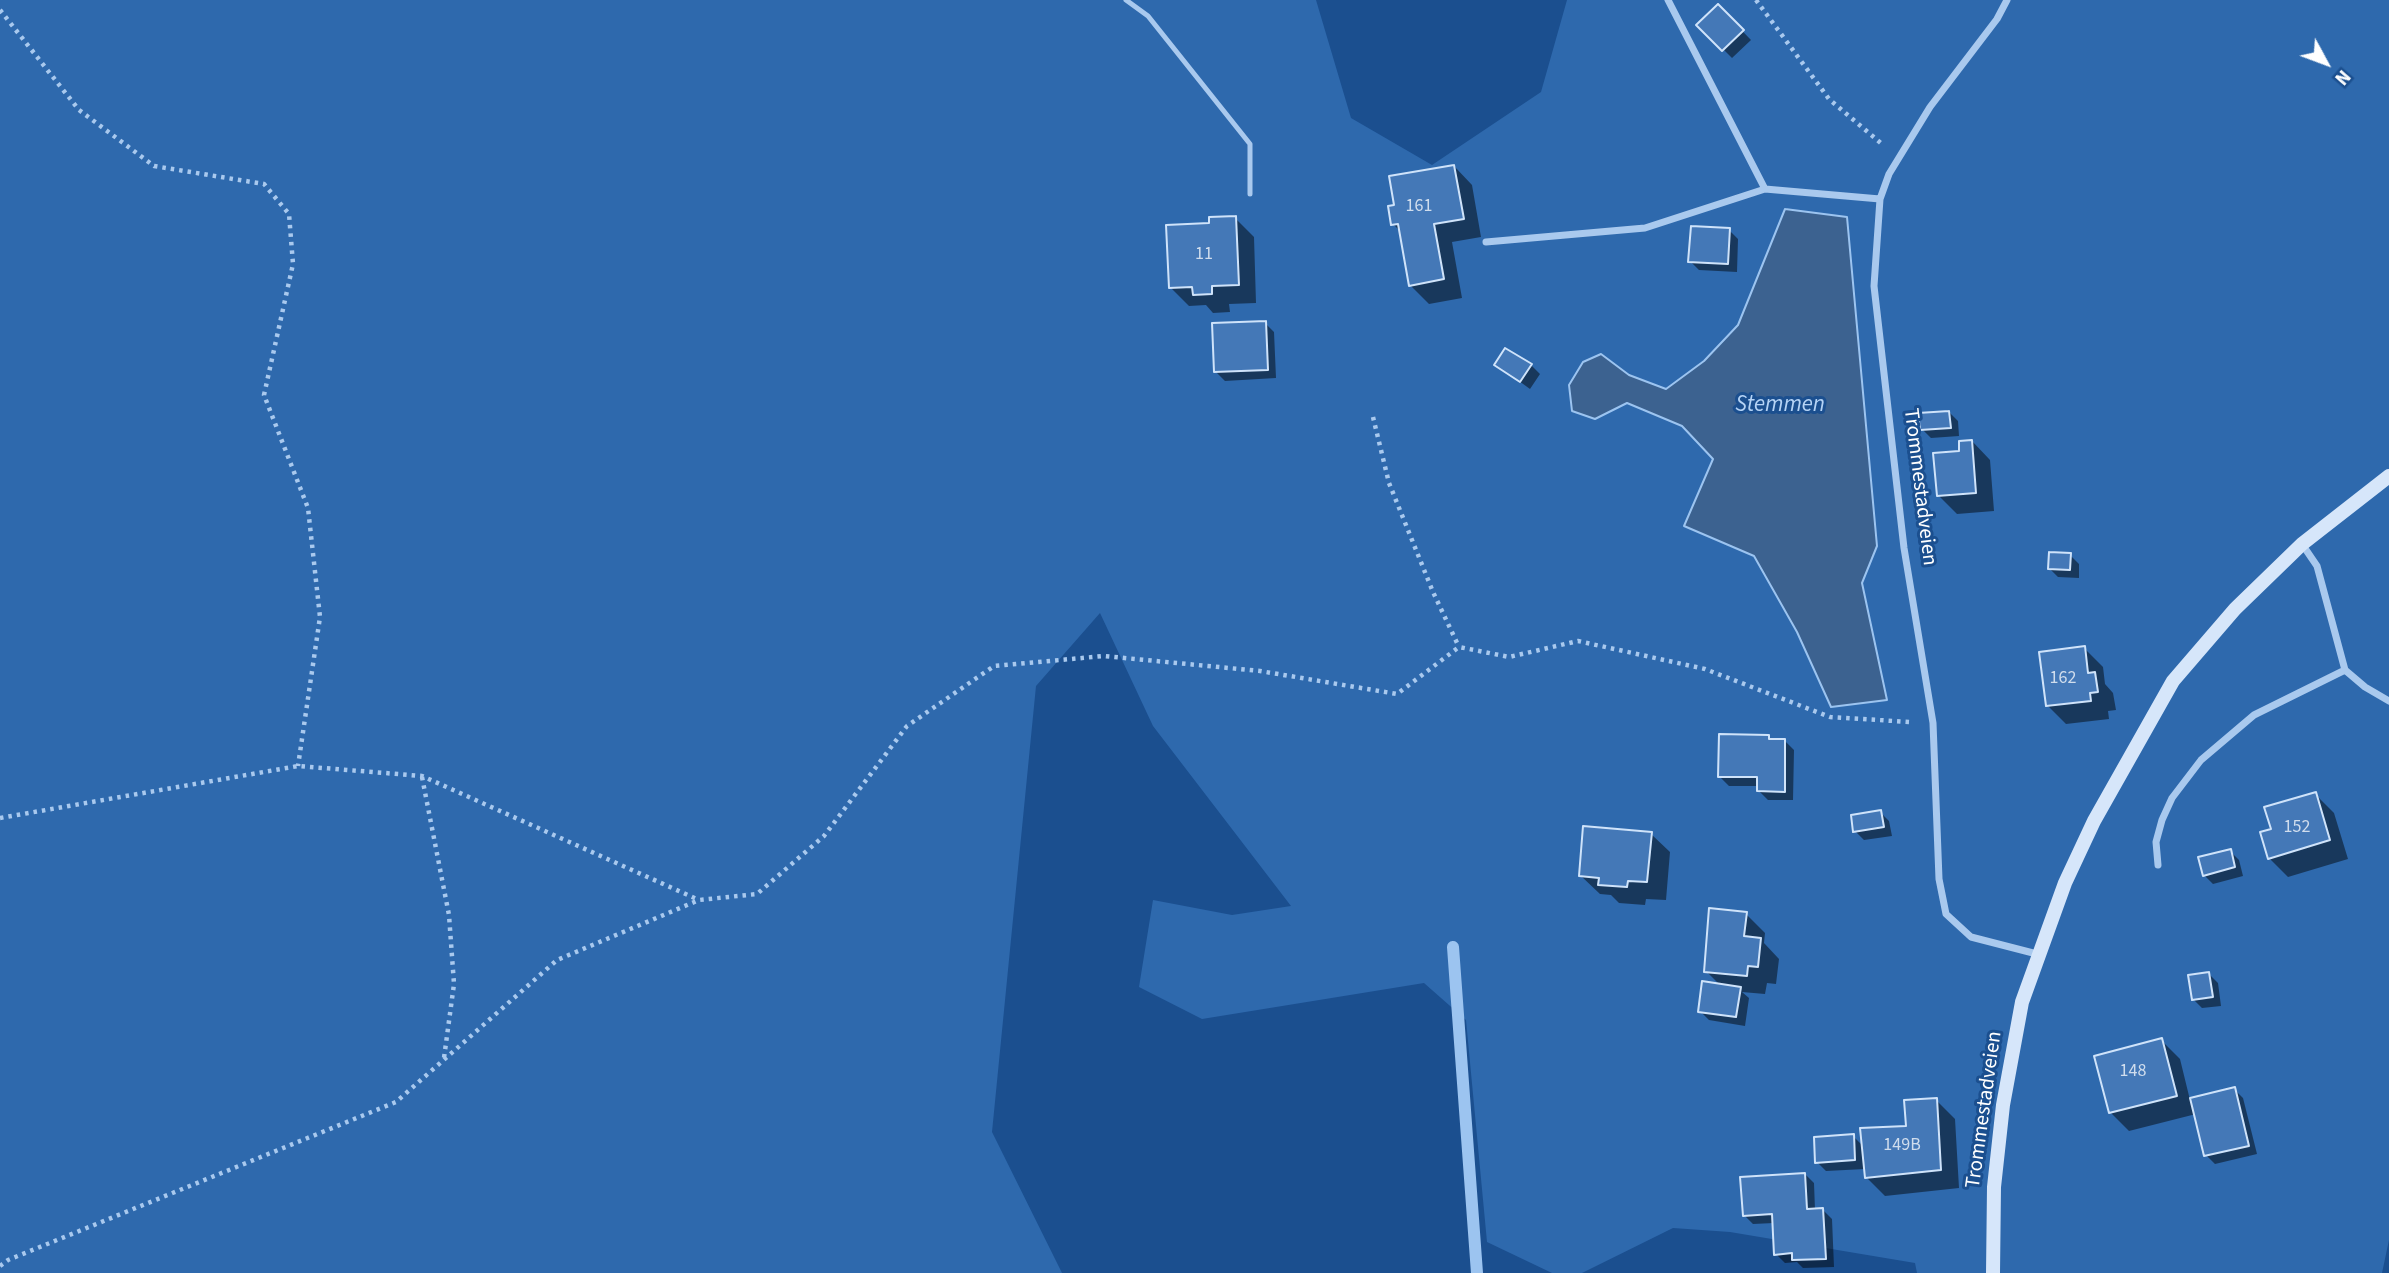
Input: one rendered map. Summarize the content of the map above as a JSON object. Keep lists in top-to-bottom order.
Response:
{
  "streets": {
    "main road": ["Trommestadveien"]
  },
  "water": ["Stemmen"],
  "house_numbers": [
    "161",
    "11",
    "162",
    "152",
    "148",
    "149B"
  ],
  "north": "bottom right"
}
